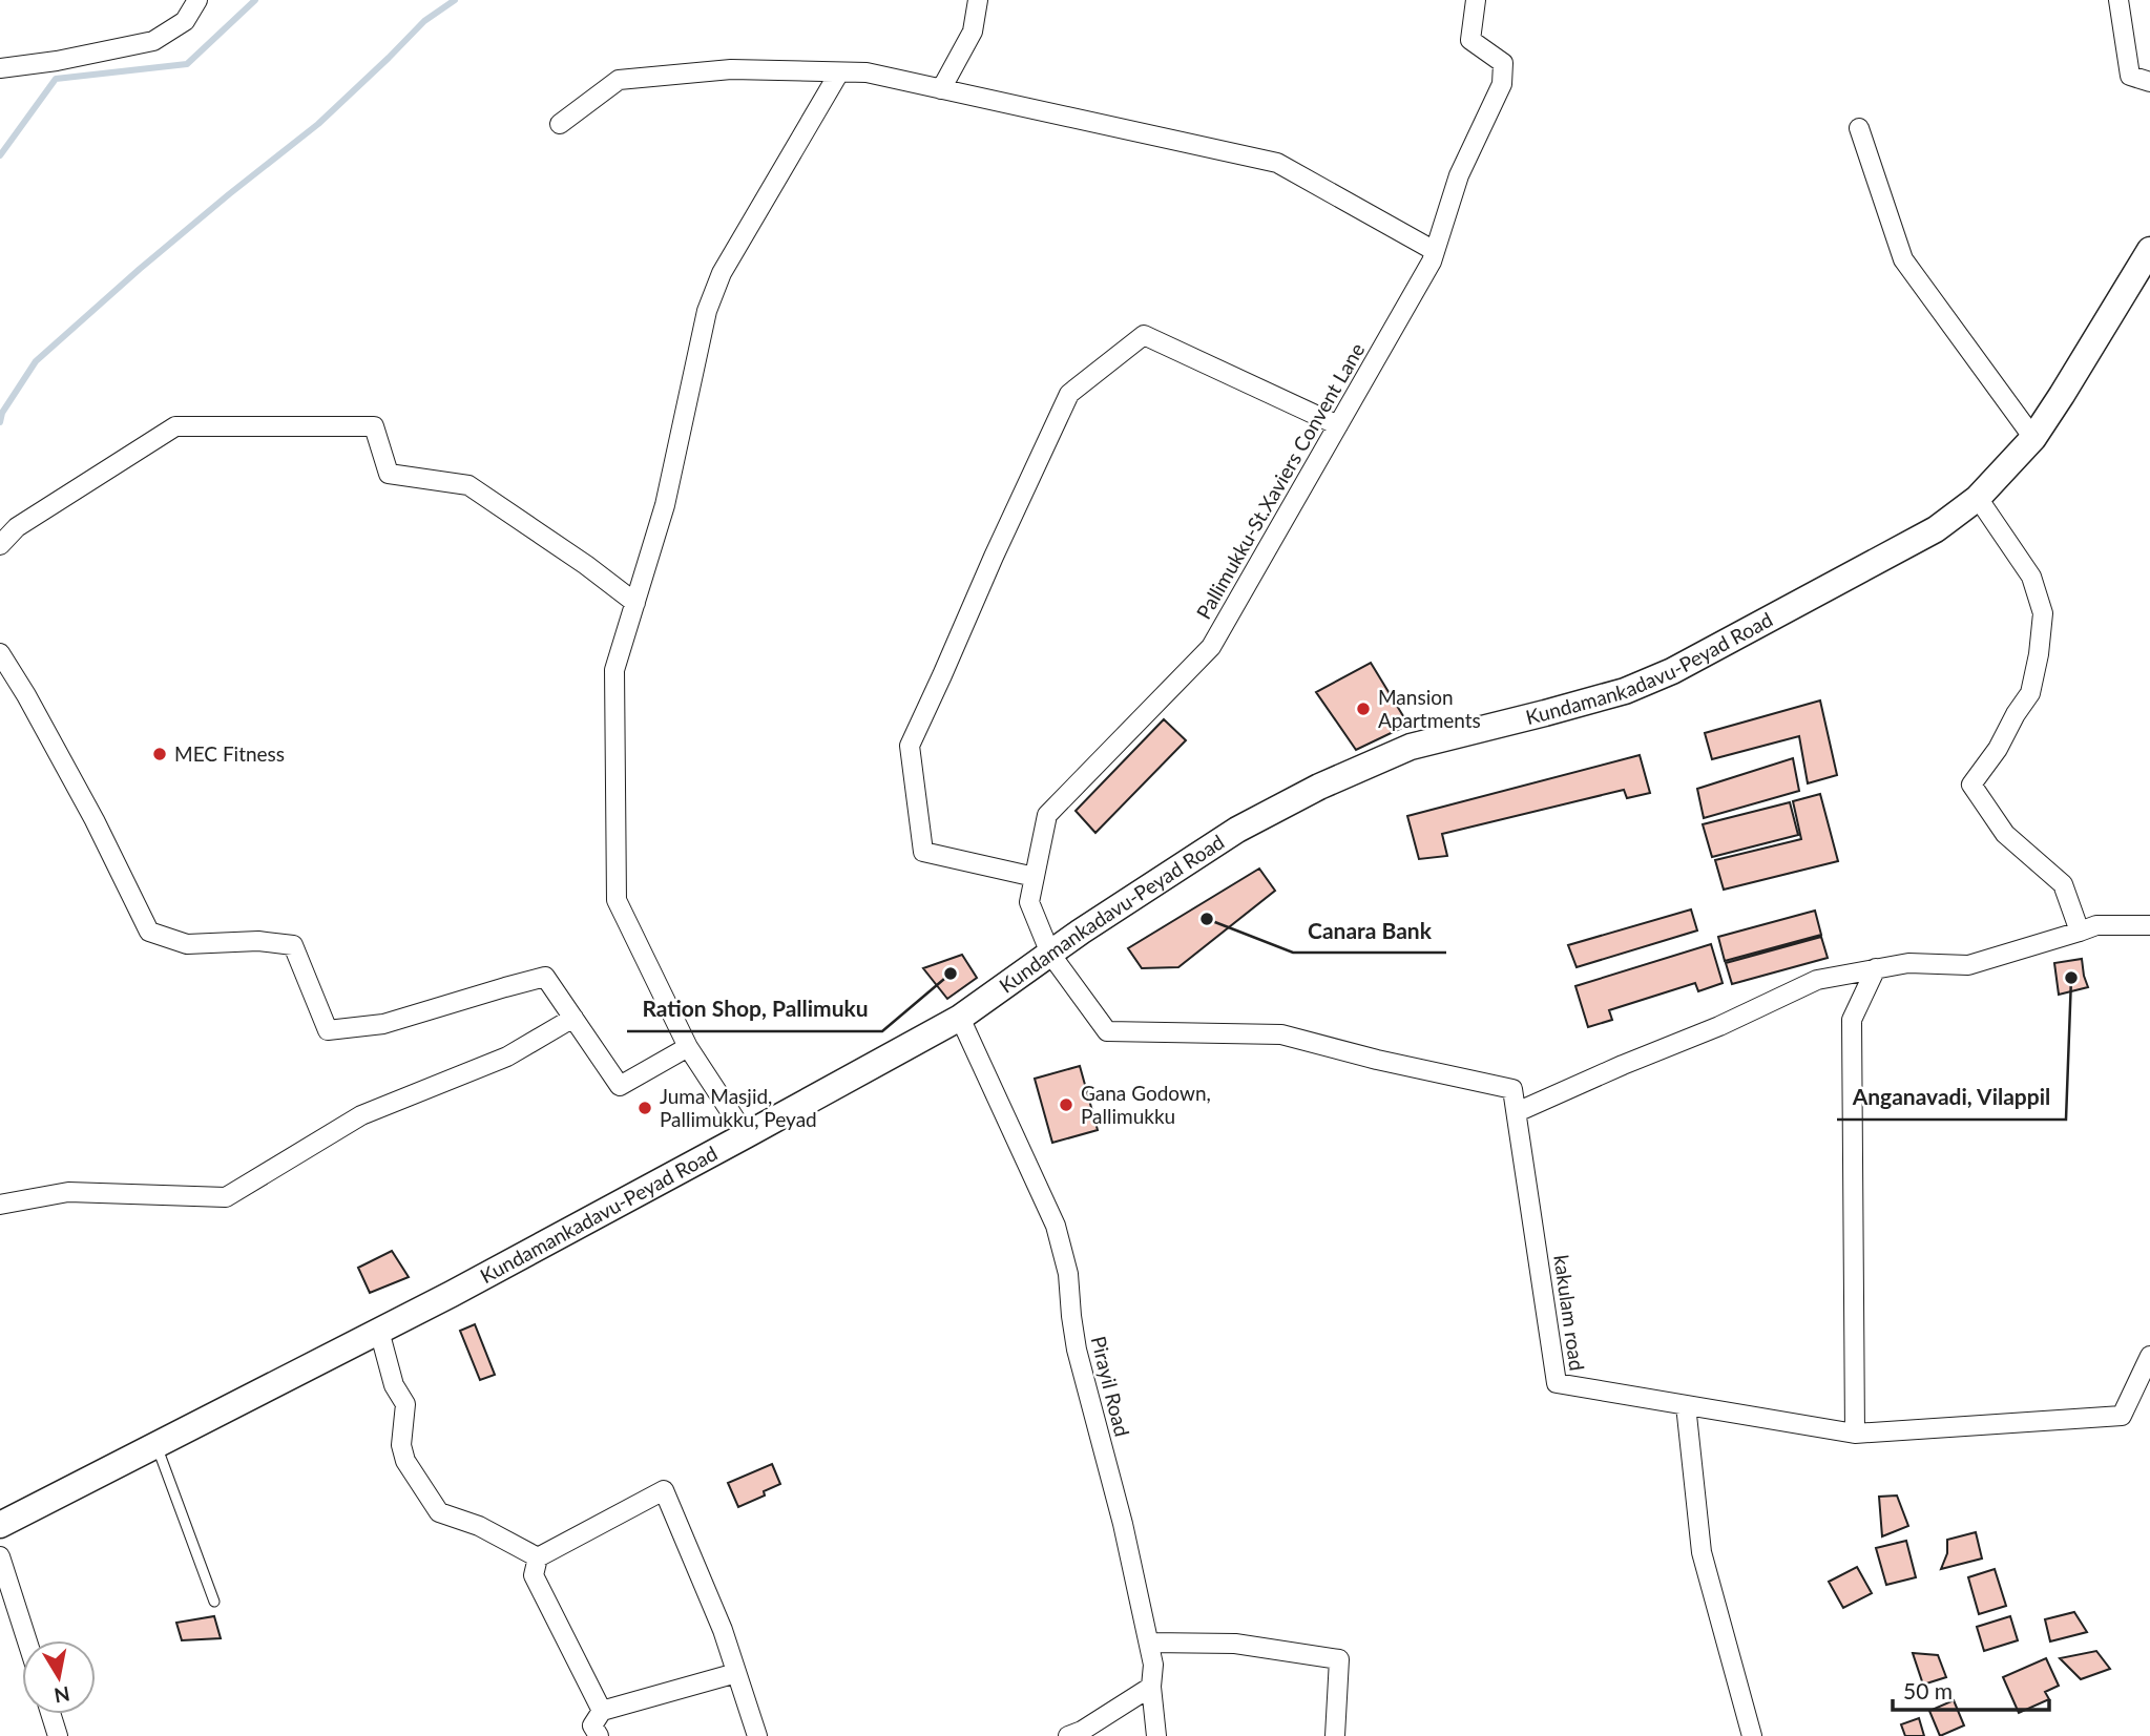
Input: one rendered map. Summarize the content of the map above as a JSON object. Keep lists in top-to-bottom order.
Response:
{
  "streets": {
    "main road": ["Kundamankadavu-Peyad Road"],
    "street": ["Pallimukku-St.Xaviers Convent Lane", "kakulam road", "Pirayil Road"]
  },
  "crossings": [
    ["Pallimukku-St.Xaviers Convent Lane", "Kundamankadavu-Peyad Road"],
    ["Pallimukku-St.Xaviers Convent Lane", "kakulam road"],
    ["Kundamankadavu-Peyad Road", "kakulam road"],
    ["Kundamankadavu-Peyad Road", "Pirayil Road"]
  ],
  "places": [
    "Mansion Apartments",
    "MEC Fitness",
    "Canara Bank",
    "Ration Shop, Pallimuku",
    "Anganavadi, Vilappil",
    "Gana Godown, Pallimukku",
    "Juma Masjid, Pallimukku, Peyad"
  ],
  "scale_bar": "50 m",
  "north": "bottom"
}
